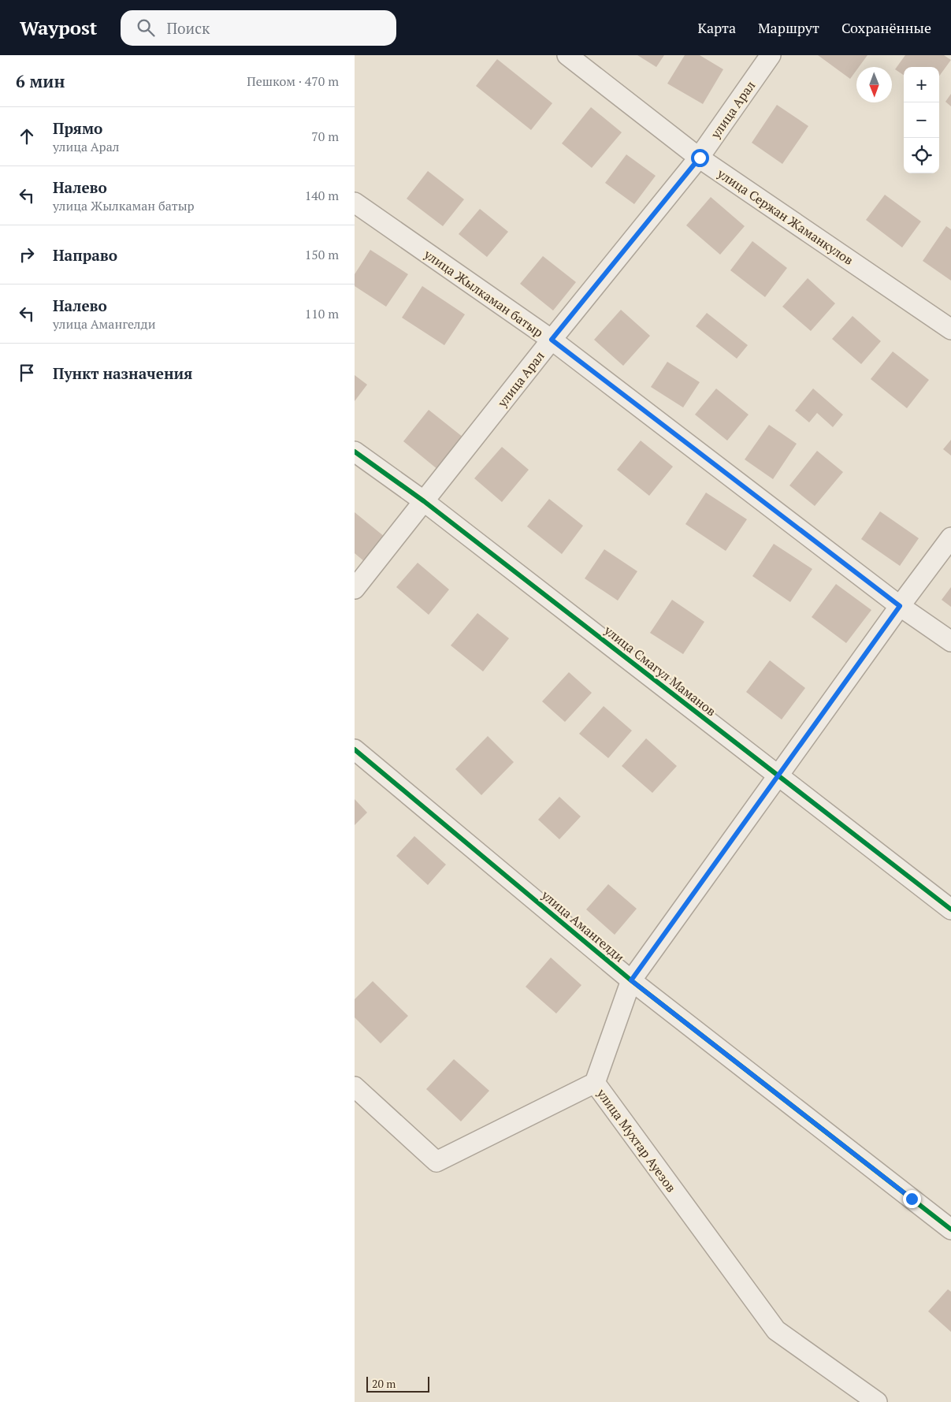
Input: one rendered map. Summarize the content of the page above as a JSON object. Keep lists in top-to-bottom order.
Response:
{
  "streets": {
    "street": [
      "улица Арал",
      "улица Сержан Жаманкулов",
      "улица Жылкаман батыр",
      "улица Смагул Маманов",
      "улица Амангелди",
      "улица Мухтар Ауезов"
    ]
  },
  "crossings": [
    ["улица Арал", "улица Сержан Жаманкулов"],
    ["улица Арал", "улица Жылкаман батыр"],
    ["улица Арал", "улица Смагул Маманов"]
  ],
  "scale_bar": "20 m",
  "north": "bottom",
  "page": {
    "header": "Waypost",
    "search": "Поиск",
    "nav": ["Карта", "Маршрут", "Сохранённые"],
    "heading": ["6 мин", "Пешком · 470 m"],
    "map_buttons": ["+", "−"],
    "list": [
      ["Прямо", "улица Арал", "70 m"],
      ["Налево", "улица Жылкаман батыр", "140 m"],
      ["Направо", "150 m"],
      ["Налево", "улица Амангелди", "110 m"],
      "Пункт назначения"
    ],
    "scale": "20 m"
  }
}
